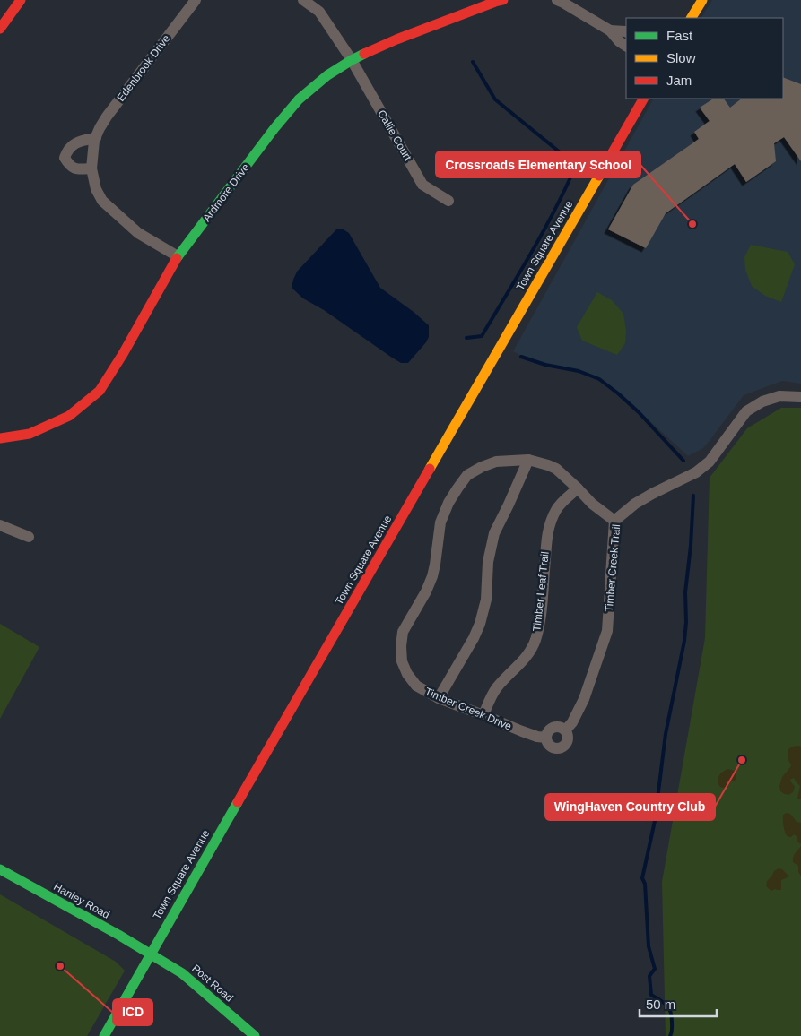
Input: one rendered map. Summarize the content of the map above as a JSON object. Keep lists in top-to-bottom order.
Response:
{
  "streets": {
    "main road": [
      "Ardmore Drive",
      "Town Square Avenue",
      "Hanley Road",
      "Post Road"
    ],
    "street": [
      "Edenbrook Drive",
      "Callie Court",
      "Timber Creek Trail",
      "Timber Leaf Trail",
      "Timber Creek Drive"
    ]
  },
  "crossings": [
    ["Edenbrook Drive", "Ardmore Drive"],
    ["Callie Court", "Ardmore Drive"],
    ["Town Square Avenue", "Hanley Road"],
    ["Town Square Avenue", "Post Road"],
    ["Timber Creek Trail", "Timber Creek Drive"],
    ["Timber Leaf Trail", "Timber Creek Drive"],
    ["Hanley Road", "Post Road"]
  ],
  "places": ["Crossroads Elementary School", "WingHaven Country Club", "ICD"],
  "legend": ["Fast", "Slow", "Jam"],
  "scale_bar": "50 m"
}
